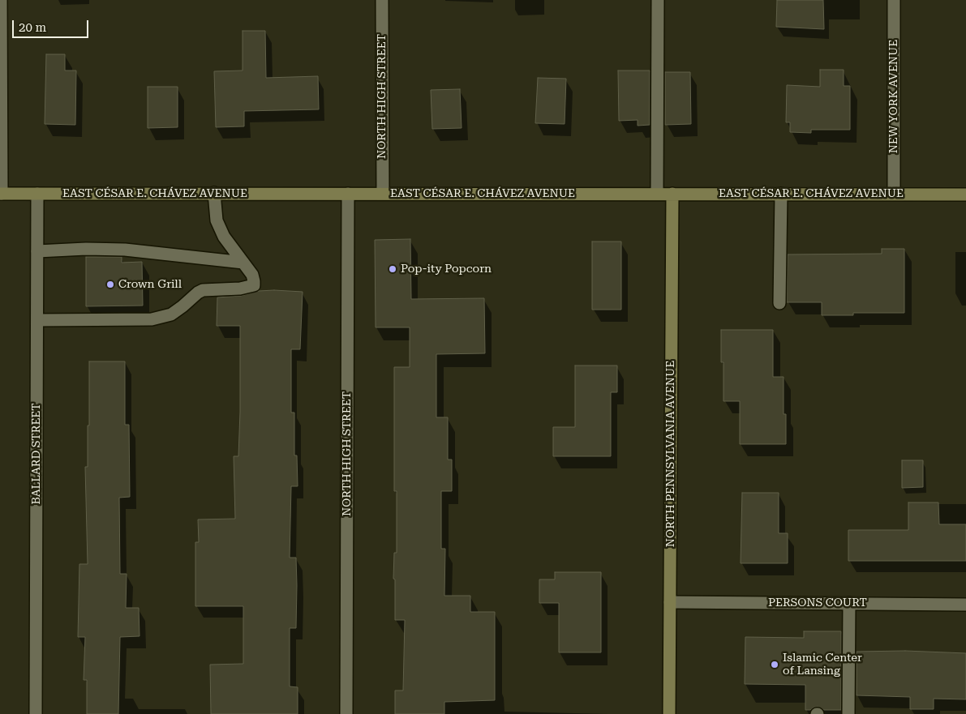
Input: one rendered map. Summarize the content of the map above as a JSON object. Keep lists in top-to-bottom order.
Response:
{
  "streets": {
    "street": [
      "NORTH HIGH STREET",
      "NEW YORK AVENUE",
      "EAST CÉSAR E. CHÁVEZ AVENUE",
      "BALLARD STREET",
      "NORTH PENNSYLVANIA AVENUE",
      "PERSONS COURT"
    ]
  },
  "crossings": [
    ["NORTH HIGH STREET", "EAST CÉSAR E. CHÁVEZ AVENUE"],
    ["NEW YORK AVENUE", "EAST CÉSAR E. CHÁVEZ AVENUE"],
    ["EAST CÉSAR E. CHÁVEZ AVENUE", "BALLARD STREET"],
    ["EAST CÉSAR E. CHÁVEZ AVENUE", "NORTH PENNSYLVANIA AVENUE"],
    ["NORTH PENNSYLVANIA AVENUE", "PERSONS COURT"]
  ],
  "places": ["Pop-ity Popcorn", "Crown Grill", "Islamic Center of Lansing"],
  "scale_bar": "20 m"
}
